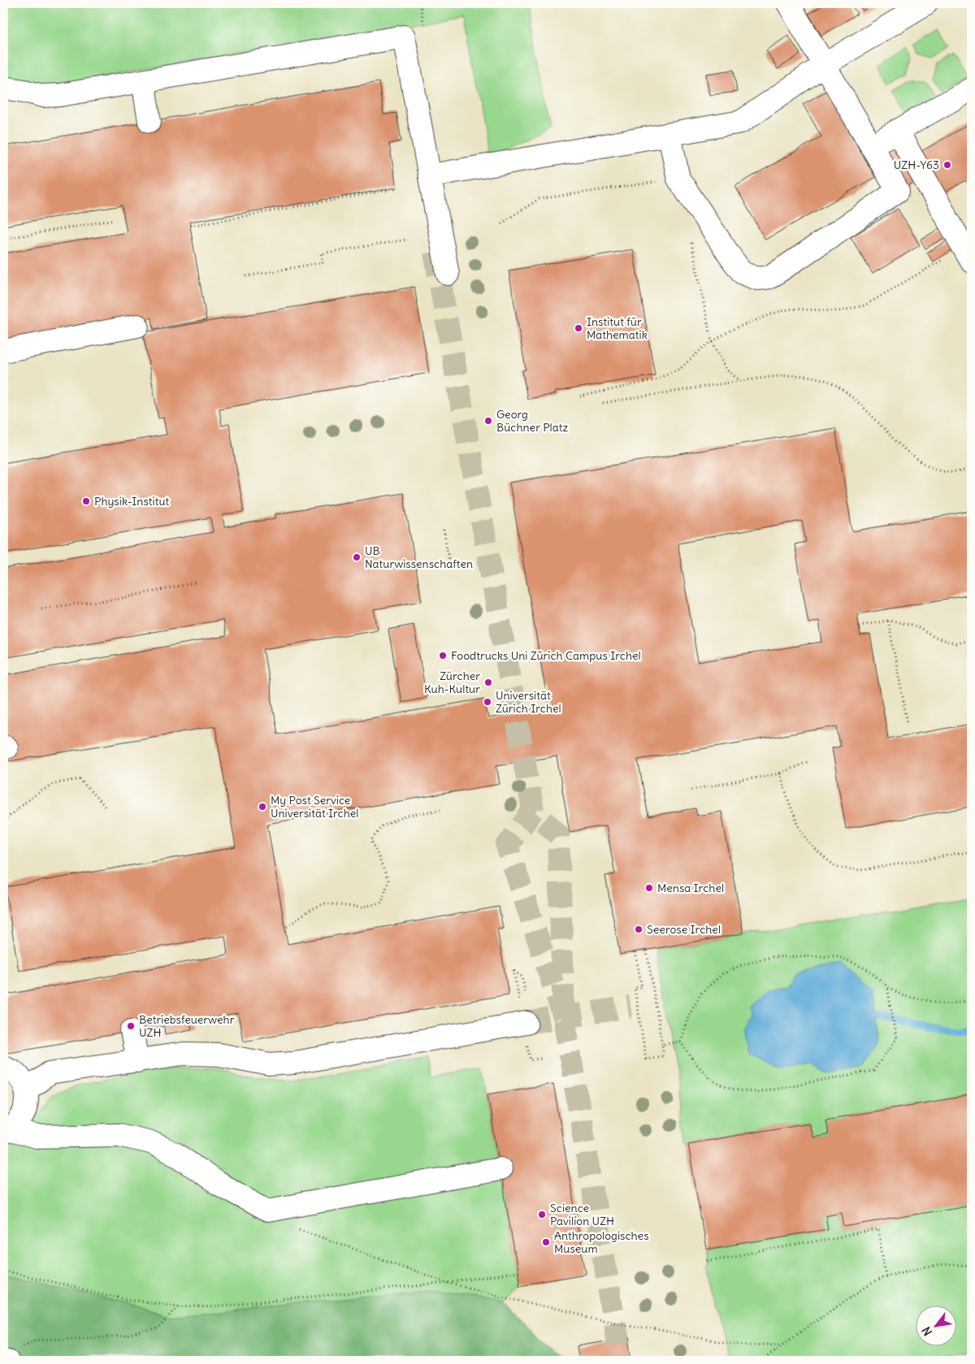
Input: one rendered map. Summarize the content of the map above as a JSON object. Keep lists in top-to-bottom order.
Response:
{
  "places": [
    "UZH-Y63",
    "Institut für Mathematik",
    "Georg Büchner Platz",
    "Physik-Institut",
    "UB Naturwissenschaften",
    "Foodtrucks Uni Zürich Campus Irchel",
    "Zürcher Kuh-Kultur",
    "Universität Zürich Irchel",
    "My Post Service Universität Irchel",
    "Mensa Irchel",
    "Seerose Irchel",
    "Betriebsfeuerwehr UZH",
    "Science Pavilion UZH",
    "Anthropologisches Museum"
  ],
  "north": "bottom left"
}
